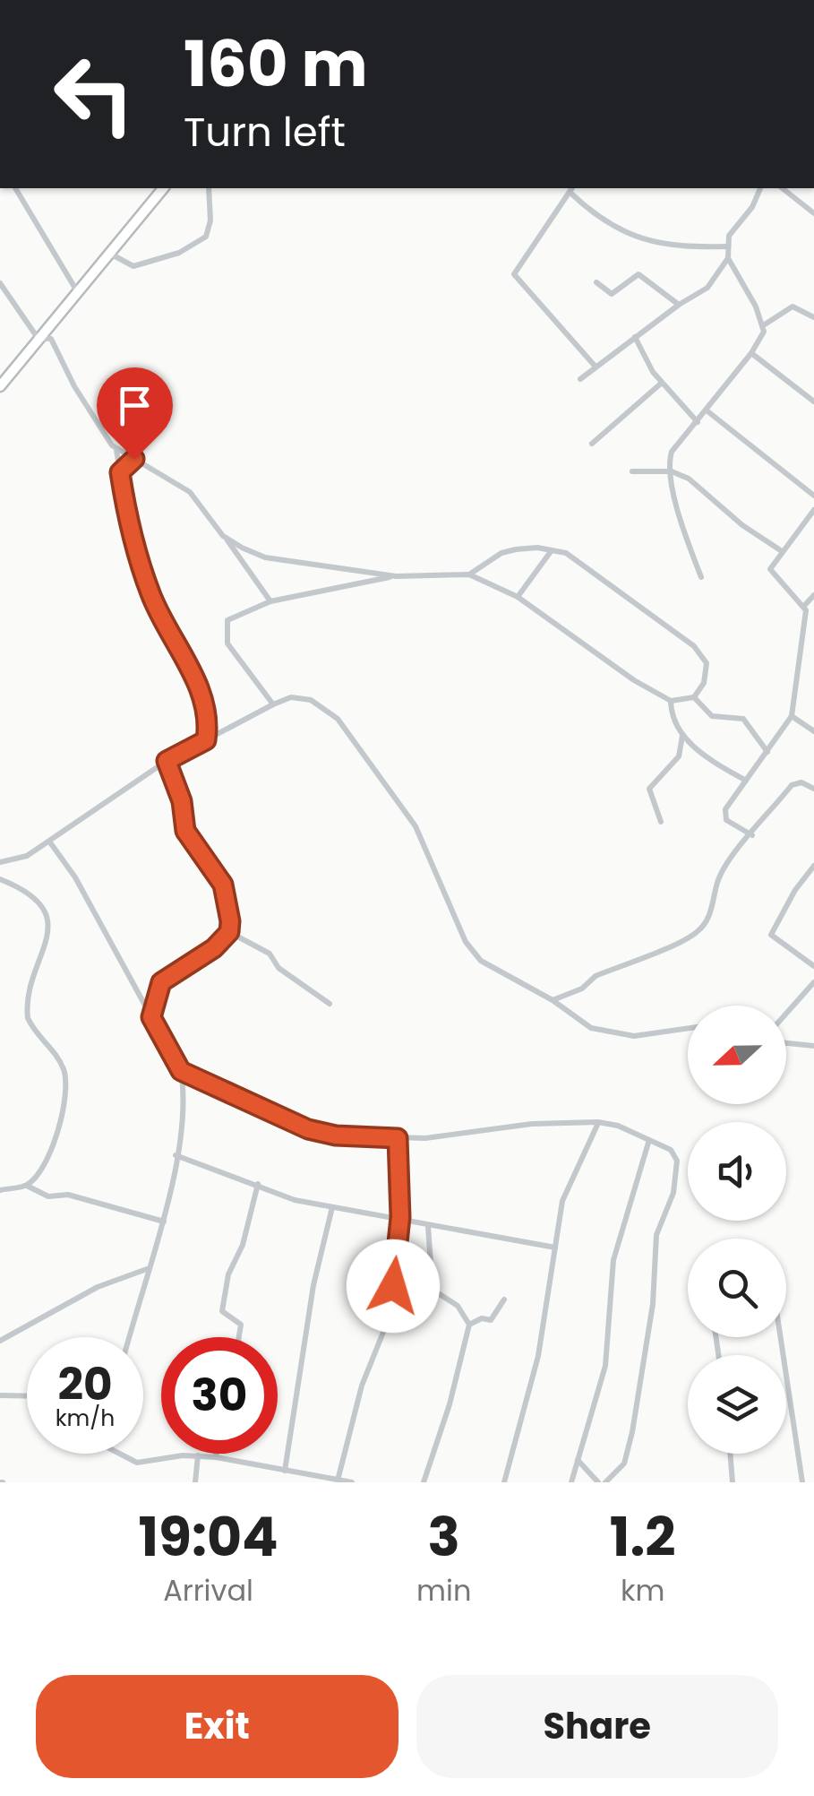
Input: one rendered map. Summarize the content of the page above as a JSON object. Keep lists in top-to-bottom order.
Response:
{
  "north": "left",
  "page": {
    "turn": ["160 m", "Turn left"],
    "speed": "20 km/h",
    "limit": "30",
    "eta": [
      "19:04",
      "Arrival",
      "3",
      "min",
      "1.2",
      "km"
    ],
    "buttons": ["Exit", "Share"]
  }
}
